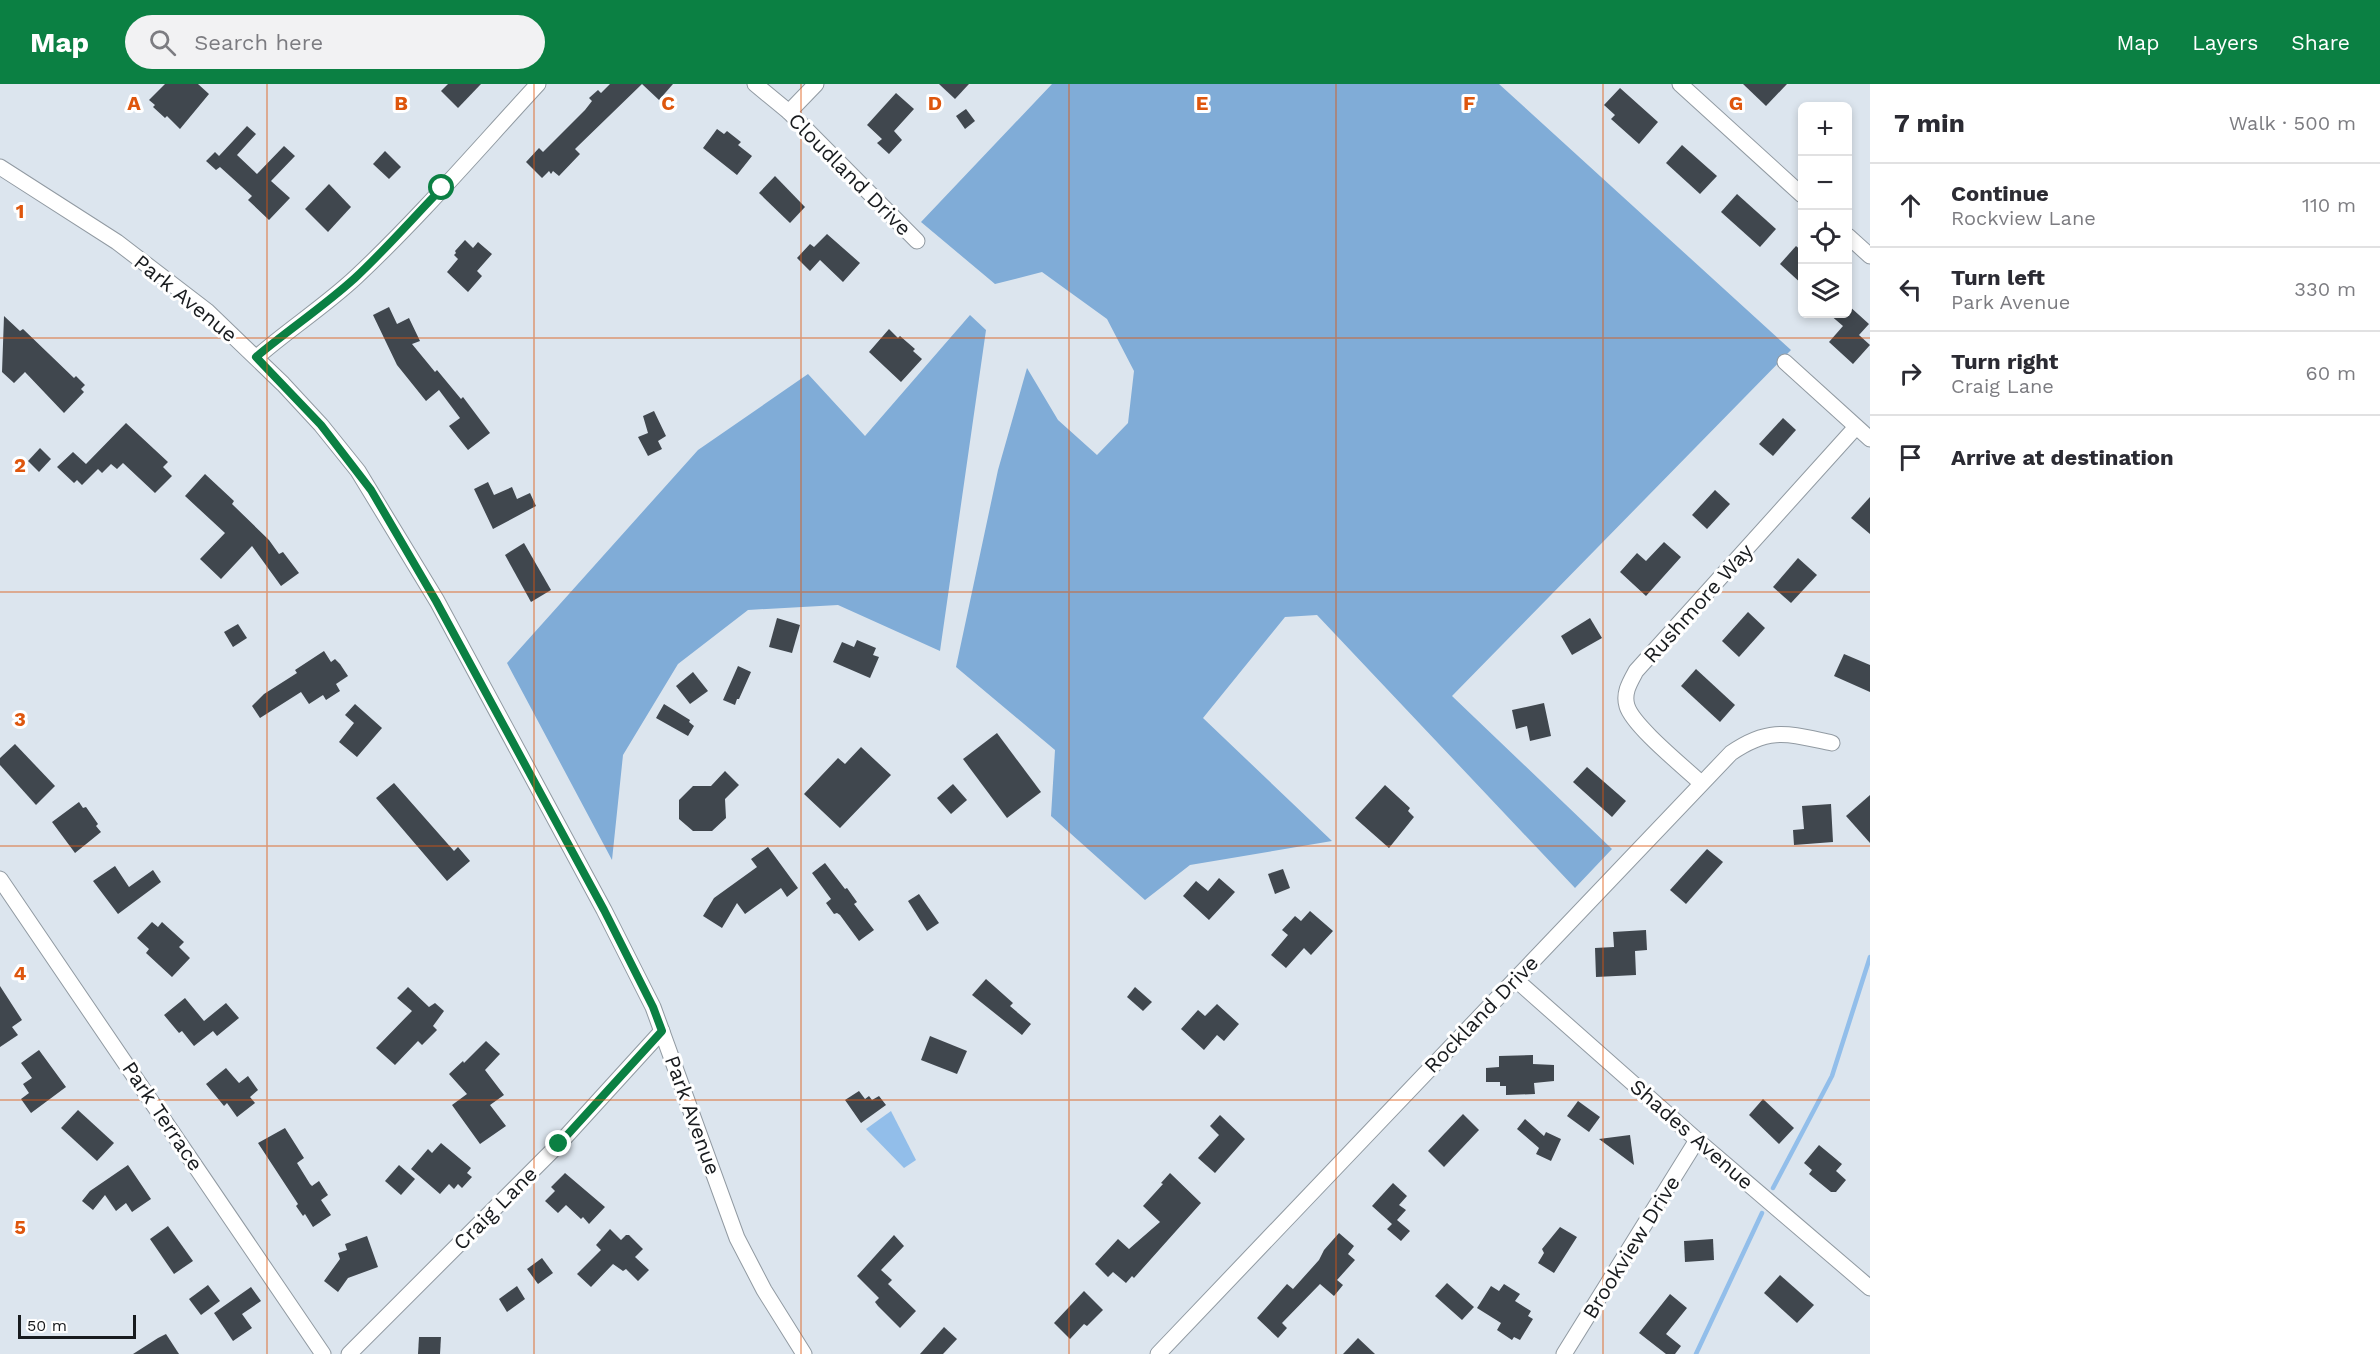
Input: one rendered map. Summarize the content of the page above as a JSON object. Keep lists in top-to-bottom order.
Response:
{
  "streets": {
    "street": [
      "Cloudland Drive",
      "Park Avenue",
      "Rushmore Way",
      "Rockland Drive",
      "Park Terrace",
      "Shades Avenue",
      "Craig Lane",
      "Brookview Drive"
    ]
  },
  "crossings": [
    ["Park Avenue", "Craig Lane"],
    ["Rushmore Way", "Rockland Drive"],
    ["Rockland Drive", "Shades Avenue"],
    ["Shades Avenue", "Brookview Drive"]
  ],
  "scale_bar": "50 m",
  "page": {
    "header": "Map",
    "search": "Search here",
    "nav": ["Map", "Layers", "Share"],
    "heading": ["7 min", "Walk · 500 m"],
    "map_buttons": ["+", "−"],
    "list": [
      ["Continue", "Rockview Lane", "110 m"],
      ["Turn left", "Park Avenue", "330 m"],
      ["Turn right", "Craig Lane", "60 m"],
      "Arrive at destination"
    ],
    "scale": "50 m"
  },
  "grid": {
    "columns": [
      "A",
      "B",
      "C",
      "D",
      "E",
      "F",
      "G"
    ],
    "rows": [
      "1",
      "2",
      "3",
      "4",
      "5"
    ]
  }
}
